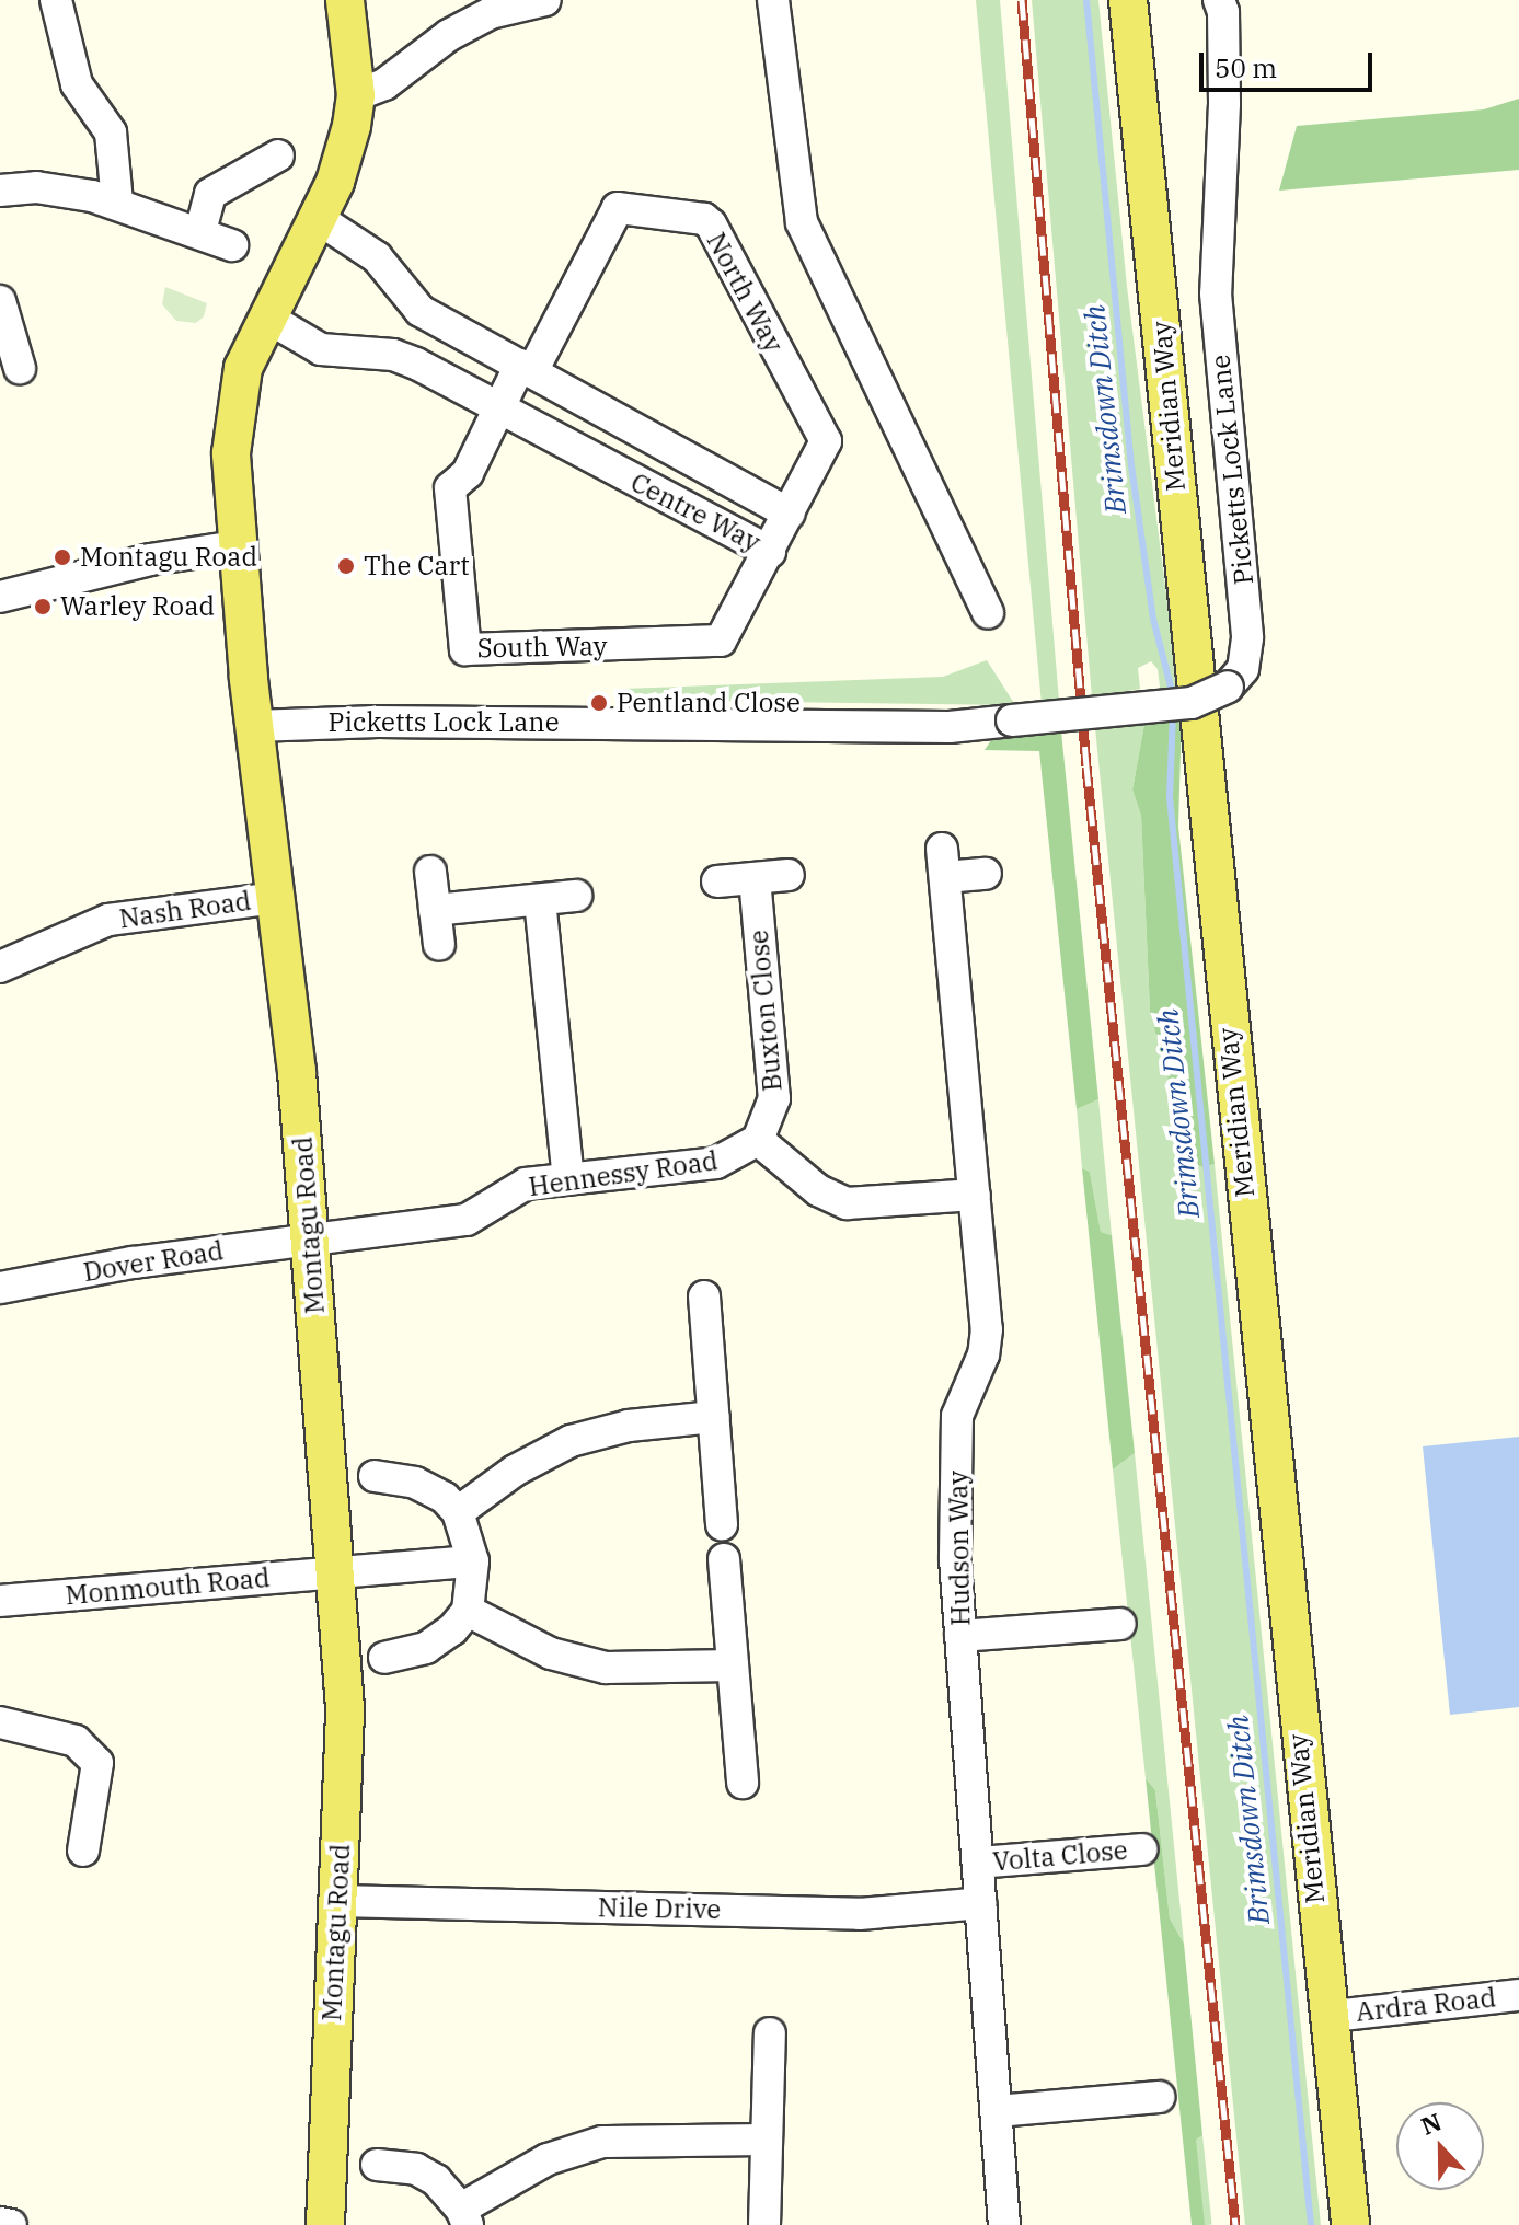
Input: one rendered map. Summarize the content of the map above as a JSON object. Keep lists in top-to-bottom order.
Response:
{
  "streets": {
    "main road": ["Meridian Way", "Montagu Road"],
    "street": [
      "North Way",
      "Picketts Lock Lane",
      "Centre Way",
      "South Way",
      "Nash Road",
      "Buxton Close",
      "Hennessy Road",
      "Dover Road",
      "Hudson Way",
      "Monmouth Road",
      "Volta Close",
      "Nile Drive",
      "Ardra Road"
    ]
  },
  "crossings": [
    ["North Way", "Centre Way"],
    ["Meridian Way", "Ardra Road"],
    ["Picketts Lock Lane", "Montagu Road"],
    ["Centre Way", "South Way"],
    ["Centre Way", "Montagu Road"],
    ["Nash Road", "Montagu Road"],
    ["Buxton Close", "Hennessy Road"],
    ["Hennessy Road", "Montagu Road"],
    ["Hennessy Road", "Dover Road"],
    ["Montagu Road", "Dover Road"],
    ["Montagu Road", "Monmouth Road"],
    ["Montagu Road", "Nile Drive"],
    ["Hudson Way", "Volta Close"],
    ["Hudson Way", "Nile Drive"]
  ],
  "water": ["Brimsdown Ditch"],
  "places": [
    "Montagu Road",
    "The Cart",
    "Warley Road",
    "Pentland Close"
  ],
  "scale_bar": "50 m",
  "north": "top"
}
